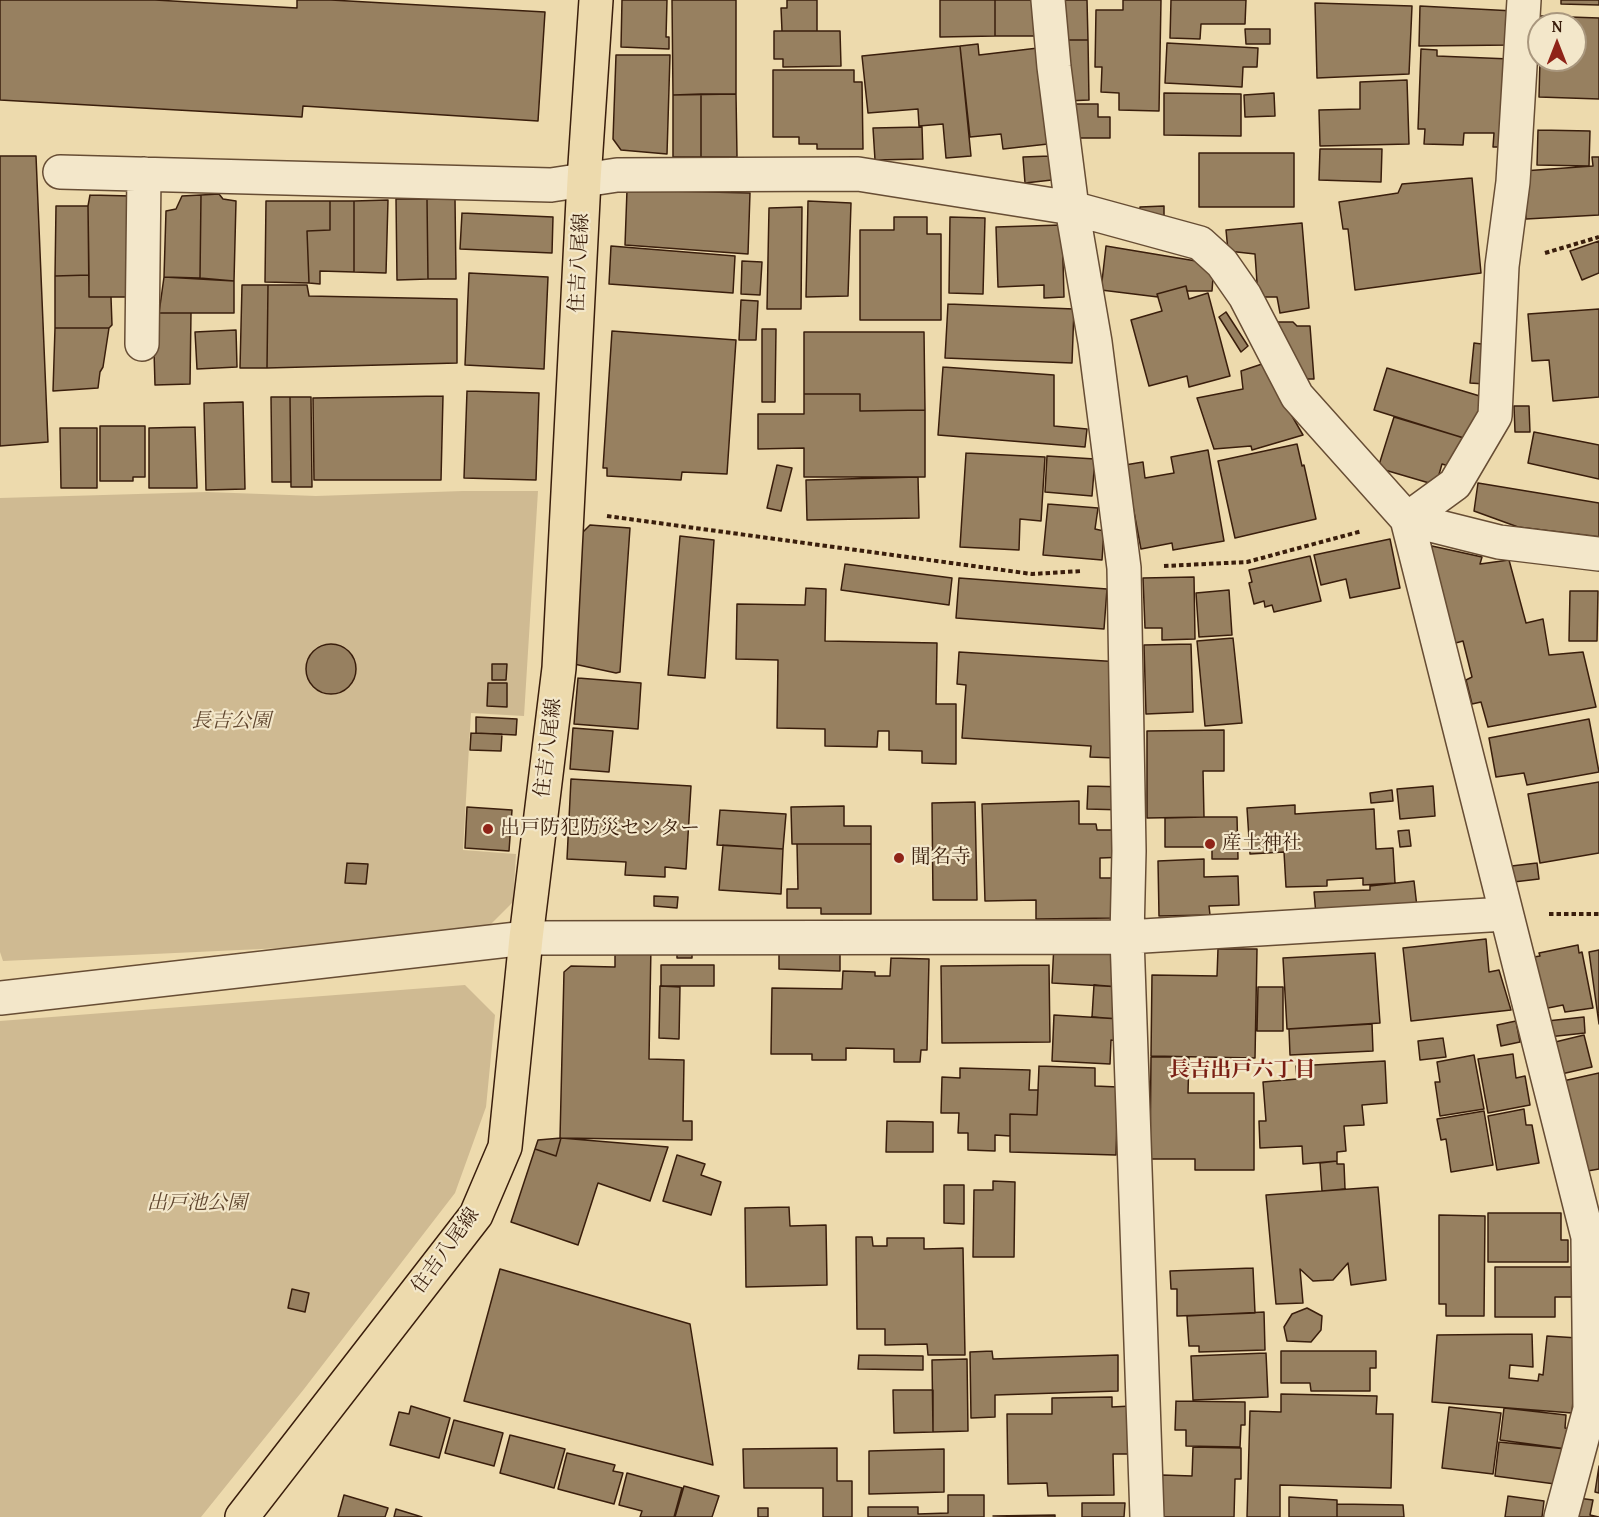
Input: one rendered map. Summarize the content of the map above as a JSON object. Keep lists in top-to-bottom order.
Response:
{
  "streets": {
    "main road": ["住吉八尾線"]
  },
  "districts": ["長吉出戸六丁目"],
  "parks": ["長吉公園", "出戸池公園"],
  "places": ["出戸防犯防災センター", "産土神社", "聞名寺"],
  "north": "top"
}
